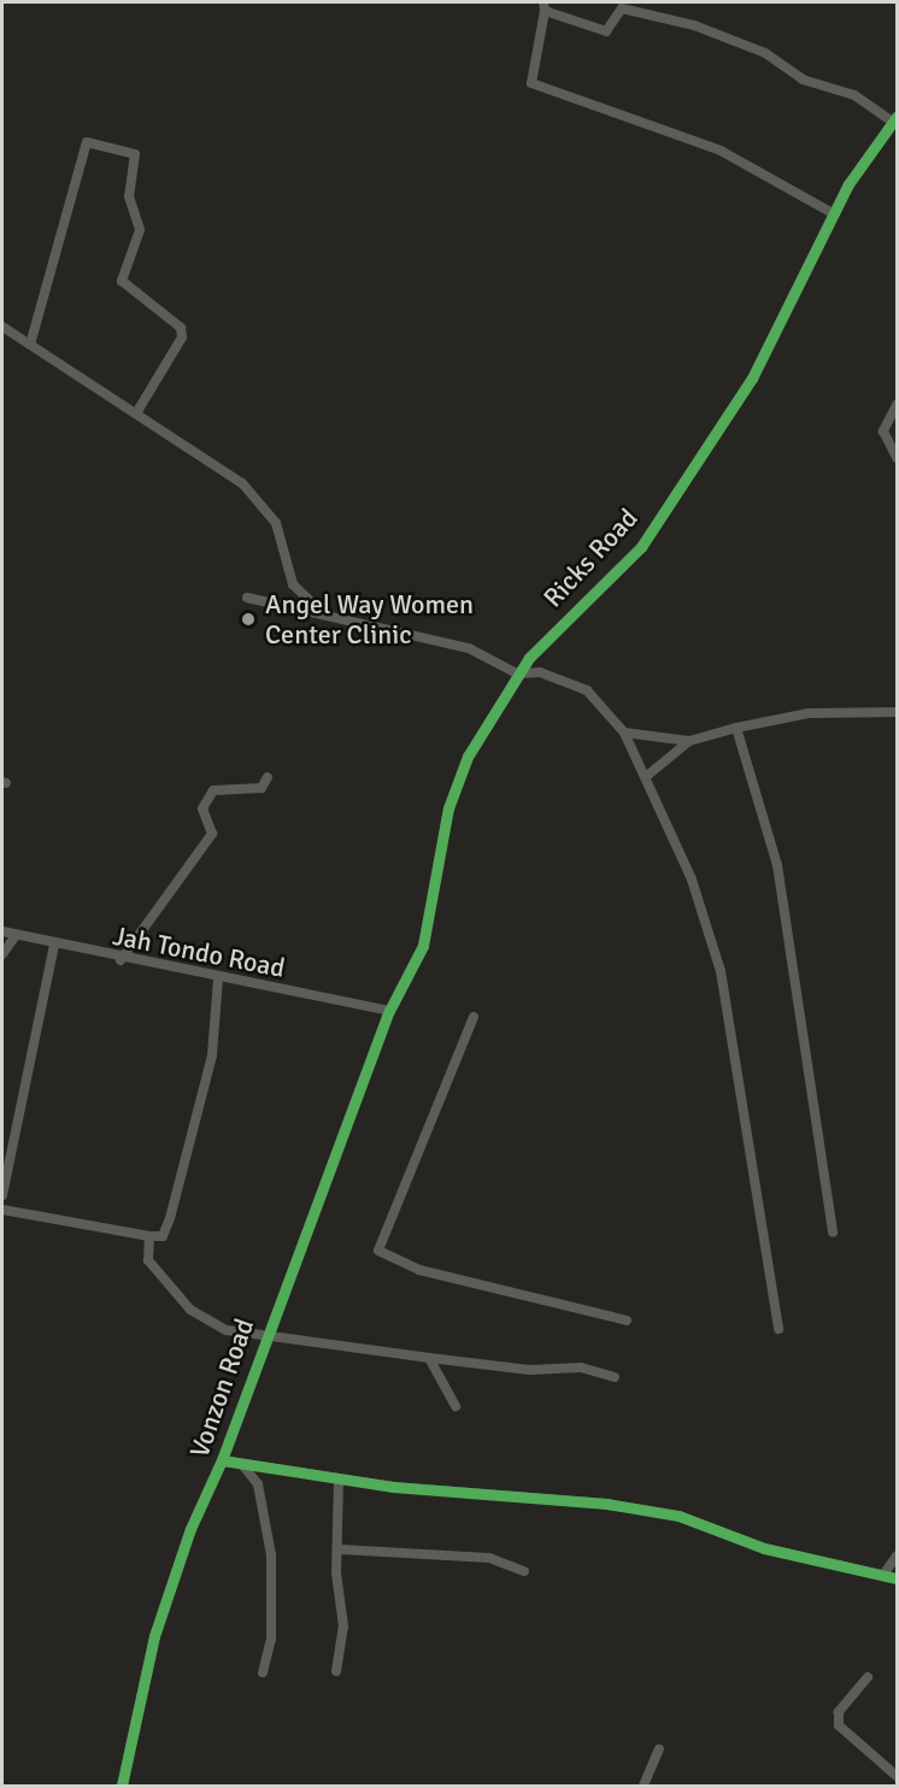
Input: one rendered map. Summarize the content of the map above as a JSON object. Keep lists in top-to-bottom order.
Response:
{
  "streets": {
    "street": ["Ricks Road", "Jah Tondo Road", "Vonzon Road"]
  },
  "crossings": [
    ["Ricks Road", "Jah Tondo Road"],
    ["Ricks Road", "Vonzon Road"],
    ["Jah Tondo Road", "Vonzon Road"]
  ],
  "places": ["Angel Way Women Center Clinic"]
}
